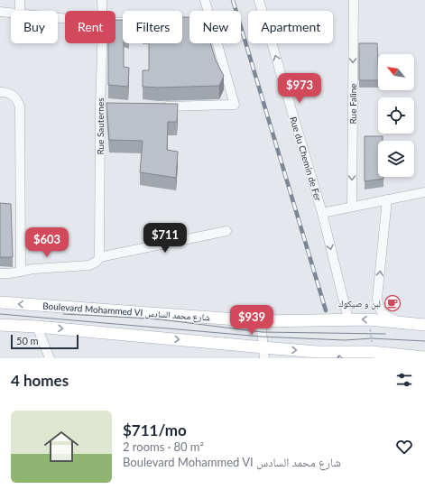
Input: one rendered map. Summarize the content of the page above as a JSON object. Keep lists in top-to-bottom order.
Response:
{
  "streets": {
    "main road": ["Boulevard Mohammed VI شارع محمد السادس"],
    "street": ["Rue Faline", "Rue Sauternes", "Rue du Chemin de Fer"]
  },
  "crossings": [
    ["Rue du Chemin de Fer", "Boulevard Mohammed VI شارع محمد السادس"]
  ],
  "one_way": ["Rue Faline"],
  "places": {
    "cafe": ["لبن و صيكوك"]
  },
  "scale_bar": "50 m",
  "north": "top left",
  "page": {
    "chip": [
      "Buy",
      "Rent",
      "Filters",
      "New",
      "Apartment"
    ],
    "price": [
      "$973",
      "$711",
      "$603",
      "$939"
    ],
    "scale": "50 m",
    "heading": "4 homes",
    "list": [
      {
        "name": "$711/mo",
        "note": "2 rooms · 80 m² · Boulevard Mohammed VI شارع محمد السادس"
      }
    ]
  }
}
